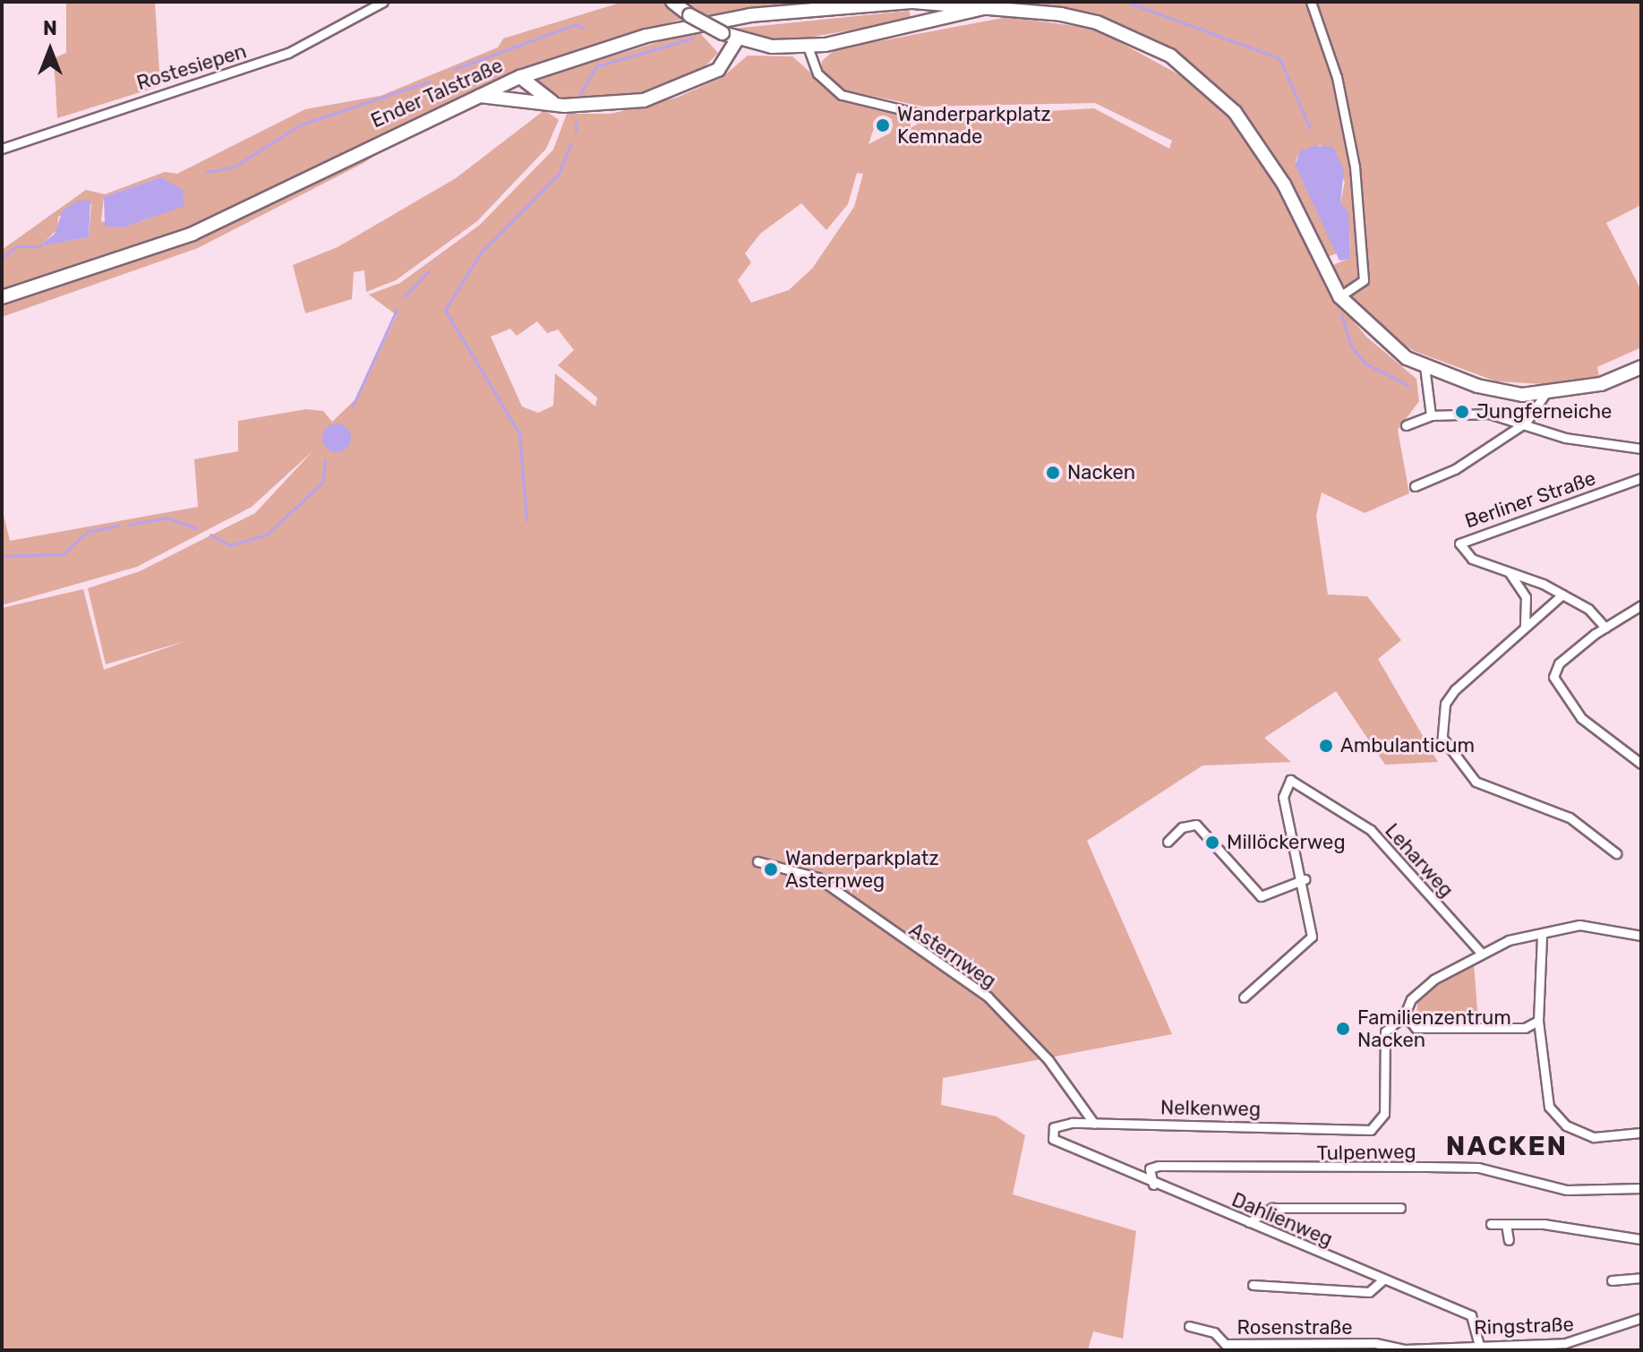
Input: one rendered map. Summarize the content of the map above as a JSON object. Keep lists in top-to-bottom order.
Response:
{
  "streets": {
    "main road": ["Ender Talstraße"],
    "street": [
      "Rostesiepen",
      "Berliner Straße",
      "Leharweg",
      "Asternweg",
      "Nelkenweg",
      "Tulpenweg",
      "Dahlienweg",
      "Ringstraße",
      "Rosenstraße"
    ]
  },
  "crossings": [
    ["Asternweg", "Nelkenweg"],
    ["Nelkenweg", "Dahlienweg"],
    ["Tulpenweg", "Dahlienweg"],
    ["Dahlienweg", "Ringstraße"],
    ["Ringstraße", "Rosenstraße"]
  ],
  "districts": ["NACKEN"],
  "places": [
    "Wanderparkplatz Kemnade",
    "Jungferneiche",
    "Nacken",
    "Ambulanticum",
    "Millöckerweg",
    "Wanderparkplatz Asternweg",
    "Familienzentrum Nacken"
  ],
  "north": "top"
}
